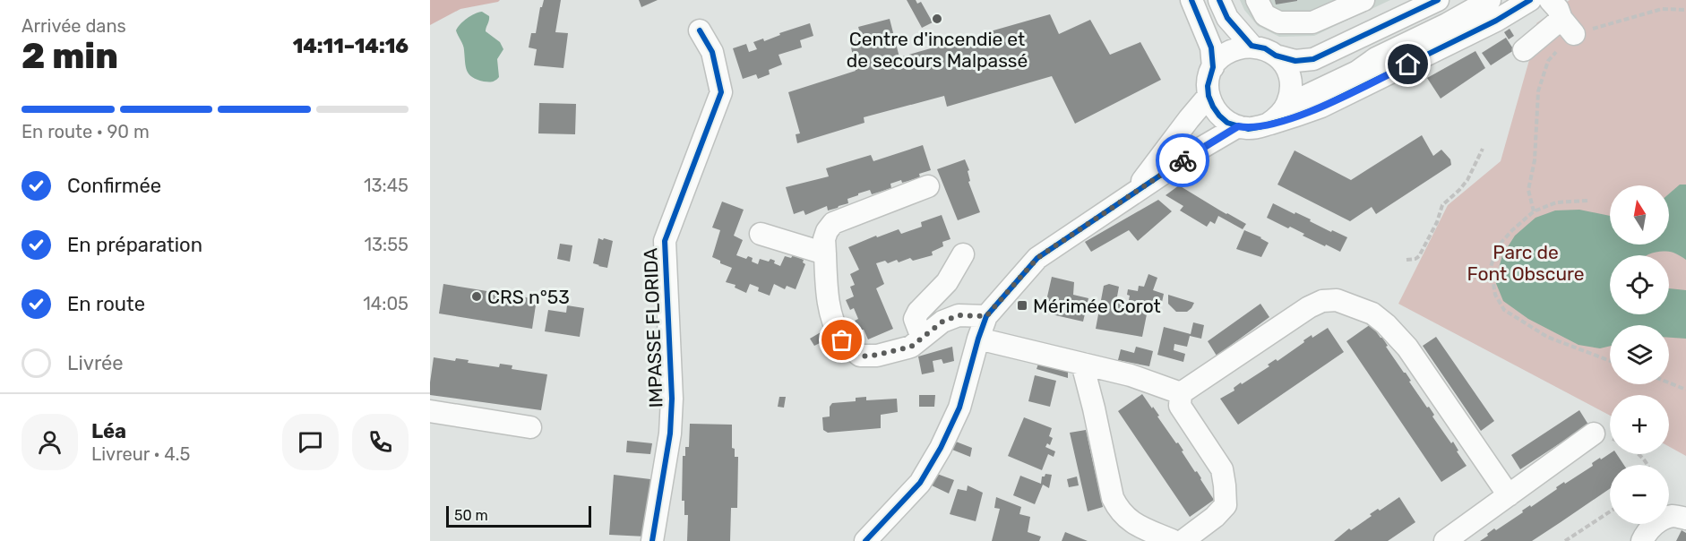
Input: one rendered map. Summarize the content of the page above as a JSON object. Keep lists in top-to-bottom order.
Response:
{
  "streets": {
    "street": ["IMPASSE FLORIDA"]
  },
  "parks": ["Parc de Font Obscure"],
  "places": {
    "other": ["Centre d'incendie et de secours Malpassé", "CRS n°53"],
    "transit": ["Mérimée Corot"]
  },
  "scale_bar": "50 m",
  "north": "top",
  "page": {
    "heading": ["2 min", "Arrivée dans", "14:11–14:16"],
    "panel": ["Léa", "Livreur · 4.5"],
    "bar": "En route · 90 m",
    "list": [
      ["Confirmée", "13:45"],
      ["En préparation", "13:55"],
      ["En route", "14:05"],
      "Livrée"
    ],
    "map_buttons": ["+", "−"],
    "scale": "50 m"
  }
}
